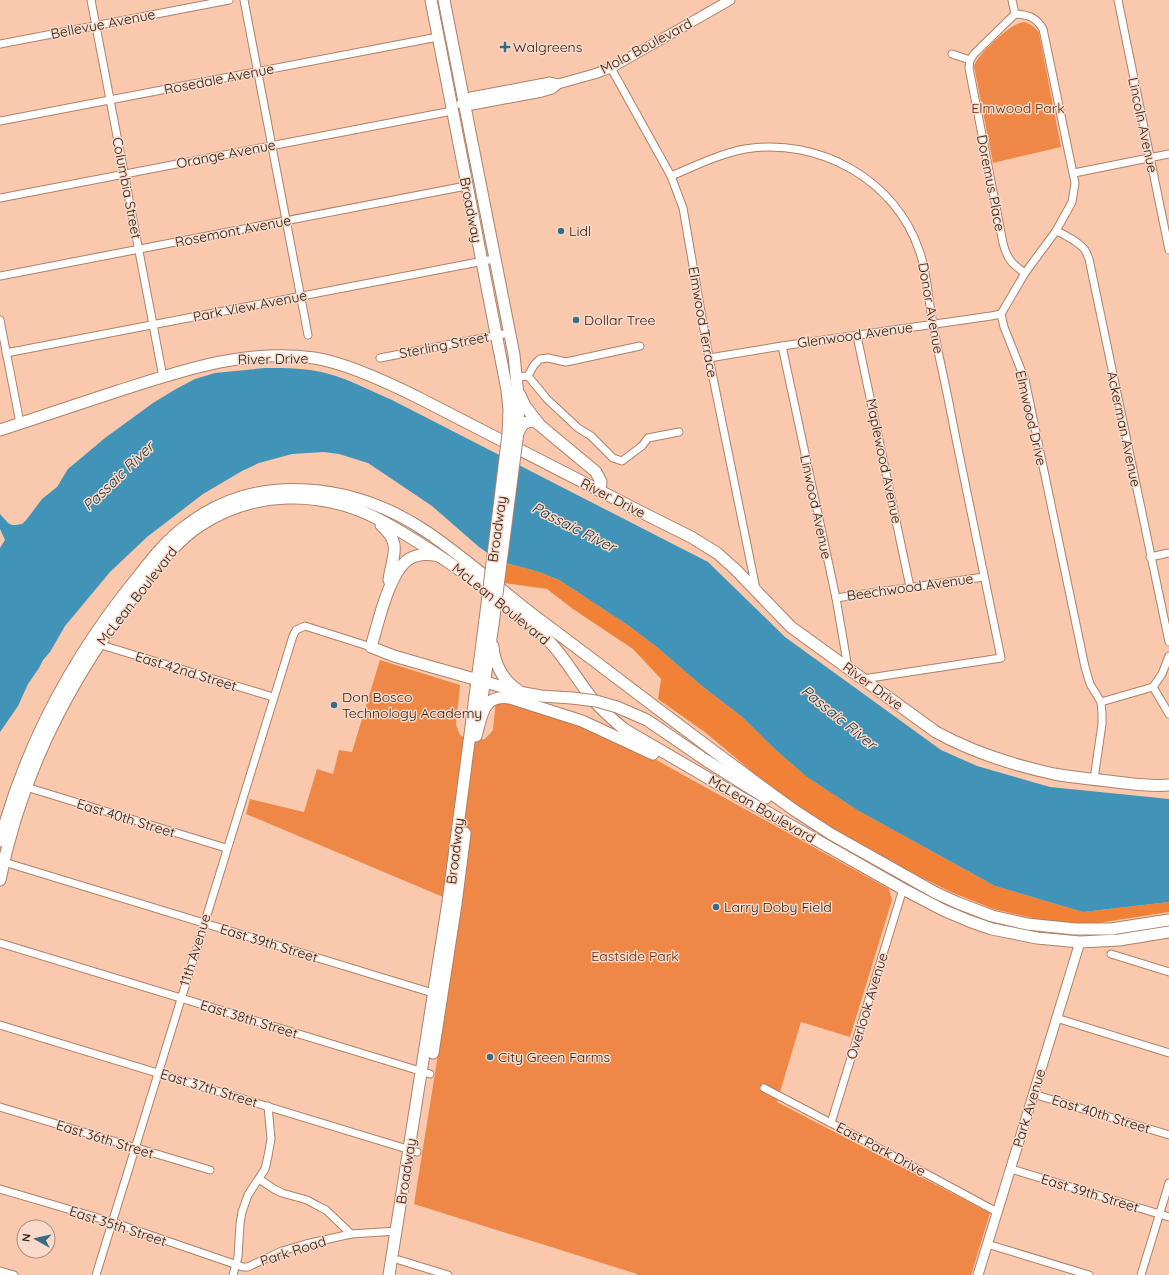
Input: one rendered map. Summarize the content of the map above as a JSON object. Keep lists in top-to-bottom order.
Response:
{
  "streets": {
    "main road": ["Broadway", "River Drive", "McLean Boulevard"],
    "street": [
      "Bellevue Avenue",
      "Mola Boulevard",
      "Rosedale Avenue",
      "Lincoln Avenue",
      "Orange Avenue",
      "Doremus Place",
      "Columbia Street",
      "Rosemont Avenue",
      "Park View Avenue",
      "Donor Avenue",
      "Elmwood Terrace",
      "Glenwood Avenue",
      "Sterling Street",
      "Elmwood Drive",
      "Ackerman Avenue",
      "Maplewood Avenue",
      "Linwood Avenue",
      "Beechwood Avenue",
      "East 42nd Street",
      "East 40th Street",
      "East 39th Street",
      "11th Avenue",
      "Overlook Avenue",
      "East 38th Street",
      "East 37th Street",
      "Park Avenue",
      "East 36th Street",
      "East Park Drive",
      "East 35th Street",
      "Park Road"
    ]
  },
  "crossings": [
    ["Bellevue Avenue", "Columbia Street"],
    ["Mola Boulevard", "Broadway"],
    ["Mola Boulevard", "Elmwood Terrace"],
    ["Rosedale Avenue", "Columbia Street"],
    ["Rosedale Avenue", "Broadway"],
    ["Orange Avenue", "Columbia Street"],
    ["Orange Avenue", "Broadway"],
    ["Columbia Street", "Rosemont Avenue"],
    ["Columbia Street", "Park View Avenue"],
    ["Columbia Street", "River Drive"],
    ["Broadway", "Rosemont Avenue"],
    ["Broadway", "Park View Avenue"],
    ["Broadway", "Sterling Street"],
    ["Broadway", "East 39th Street"],
    ["Broadway", "East 38th Street"],
    ["Broadway", "East 37th Street"],
    ["Broadway", "Park Road"],
    ["Donor Avenue", "Elmwood Terrace"],
    ["Donor Avenue", "Glenwood Avenue"],
    ["Donor Avenue", "River Drive"],
    ["Donor Avenue", "Beechwood Avenue"],
    ["Elmwood Terrace", "Glenwood Avenue"],
    ["Elmwood Terrace", "River Drive"],
    ["Glenwood Avenue", "Elmwood Drive"],
    ["Glenwood Avenue", "Maplewood Avenue"],
    ["Glenwood Avenue", "Linwood Avenue"],
    ["River Drive", "Elmwood Drive"],
    ["River Drive", "Linwood Avenue"],
    ["Maplewood Avenue", "Beechwood Avenue"],
    ["Linwood Avenue", "Beechwood Avenue"],
    ["McLean Boulevard", "East 42nd Street"],
    ["McLean Boulevard", "East 40th Street"],
    ["McLean Boulevard", "East 39th Street"],
    ["McLean Boulevard", "Overlook Avenue"],
    ["McLean Boulevard", "Park Avenue"],
    ["East 42nd Street", "11th Avenue"],
    ["East 40th Street", "11th Avenue"],
    ["East 40th Street", "Park Avenue"],
    ["East 39th Street", "11th Avenue"],
    ["East 39th Street", "Park Avenue"],
    ["11th Avenue", "East 38th Street"],
    ["11th Avenue", "East 37th Street"],
    ["11th Avenue", "East 36th Street"],
    ["11th Avenue", "East 35th Street"],
    ["Overlook Avenue", "East Park Drive"],
    ["Park Avenue", "East Park Drive"],
    ["East 35th Street", "Park Road"]
  ],
  "water": ["Passaic River"],
  "parks": ["Elmwood Park", "Eastside Park"],
  "places": {
    "health": ["Walgreens"],
    "other": [
      "Lidl",
      "Dollar Tree",
      "Don Bosco Technology Academy",
      "Larry Doby Field",
      "City Green Farms"
    ]
  },
  "north": "left"
}
